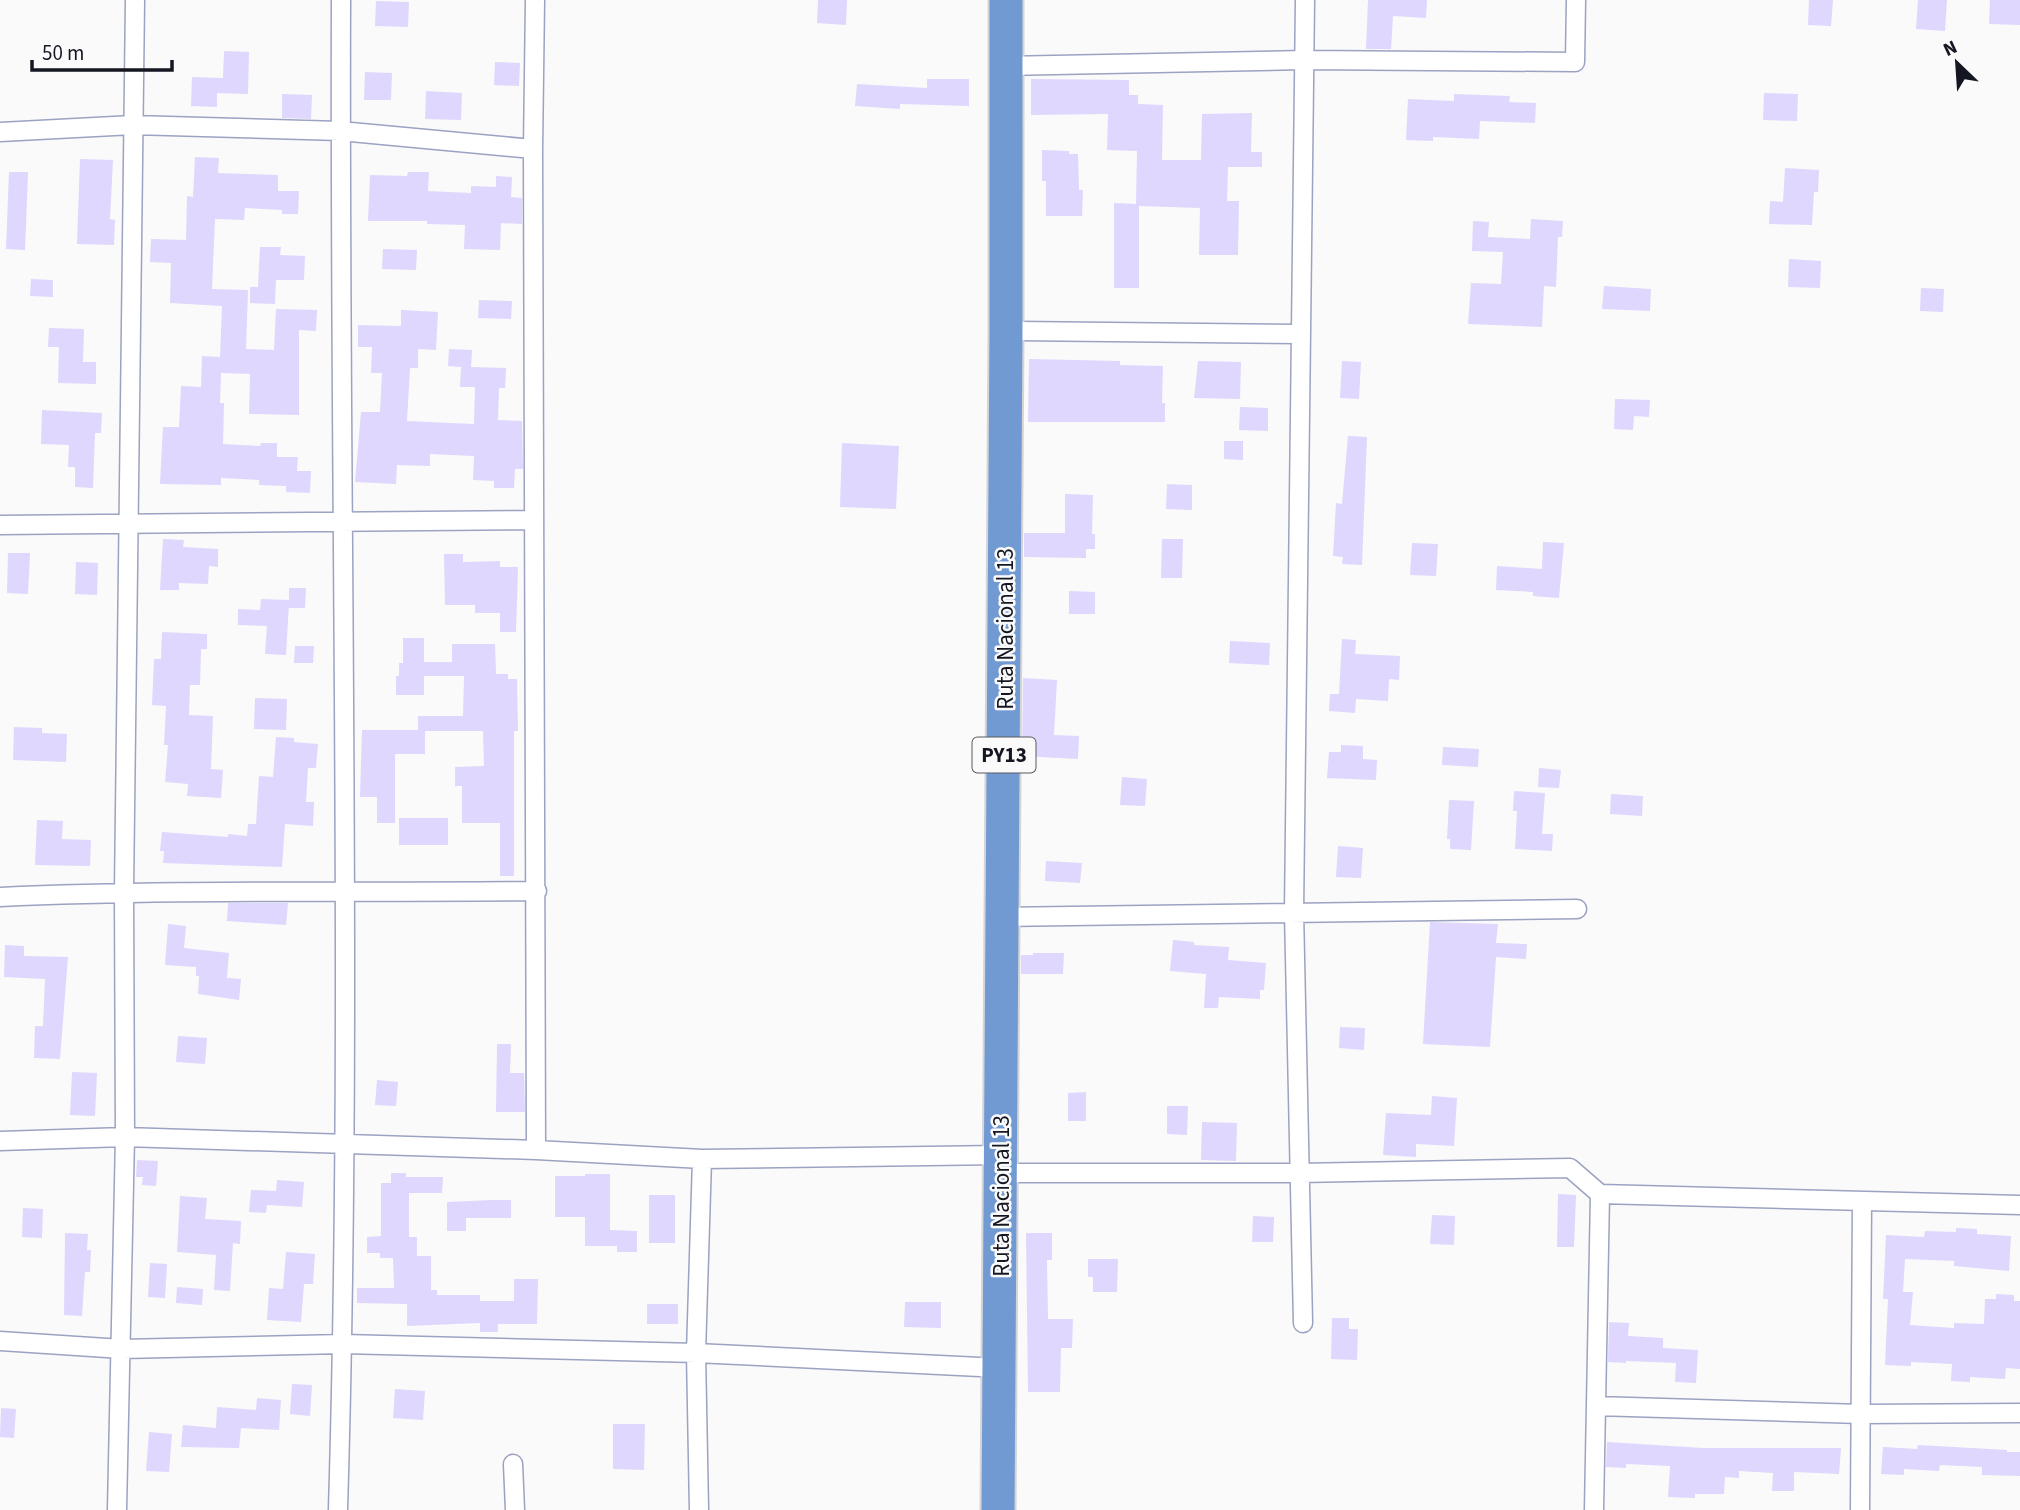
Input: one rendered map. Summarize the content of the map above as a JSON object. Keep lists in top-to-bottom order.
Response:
{
  "streets": {
    "highway": ["Ruta Nacional 13", "PY13"]
  },
  "scale_bar": "50 m",
  "north": "top left"
}
